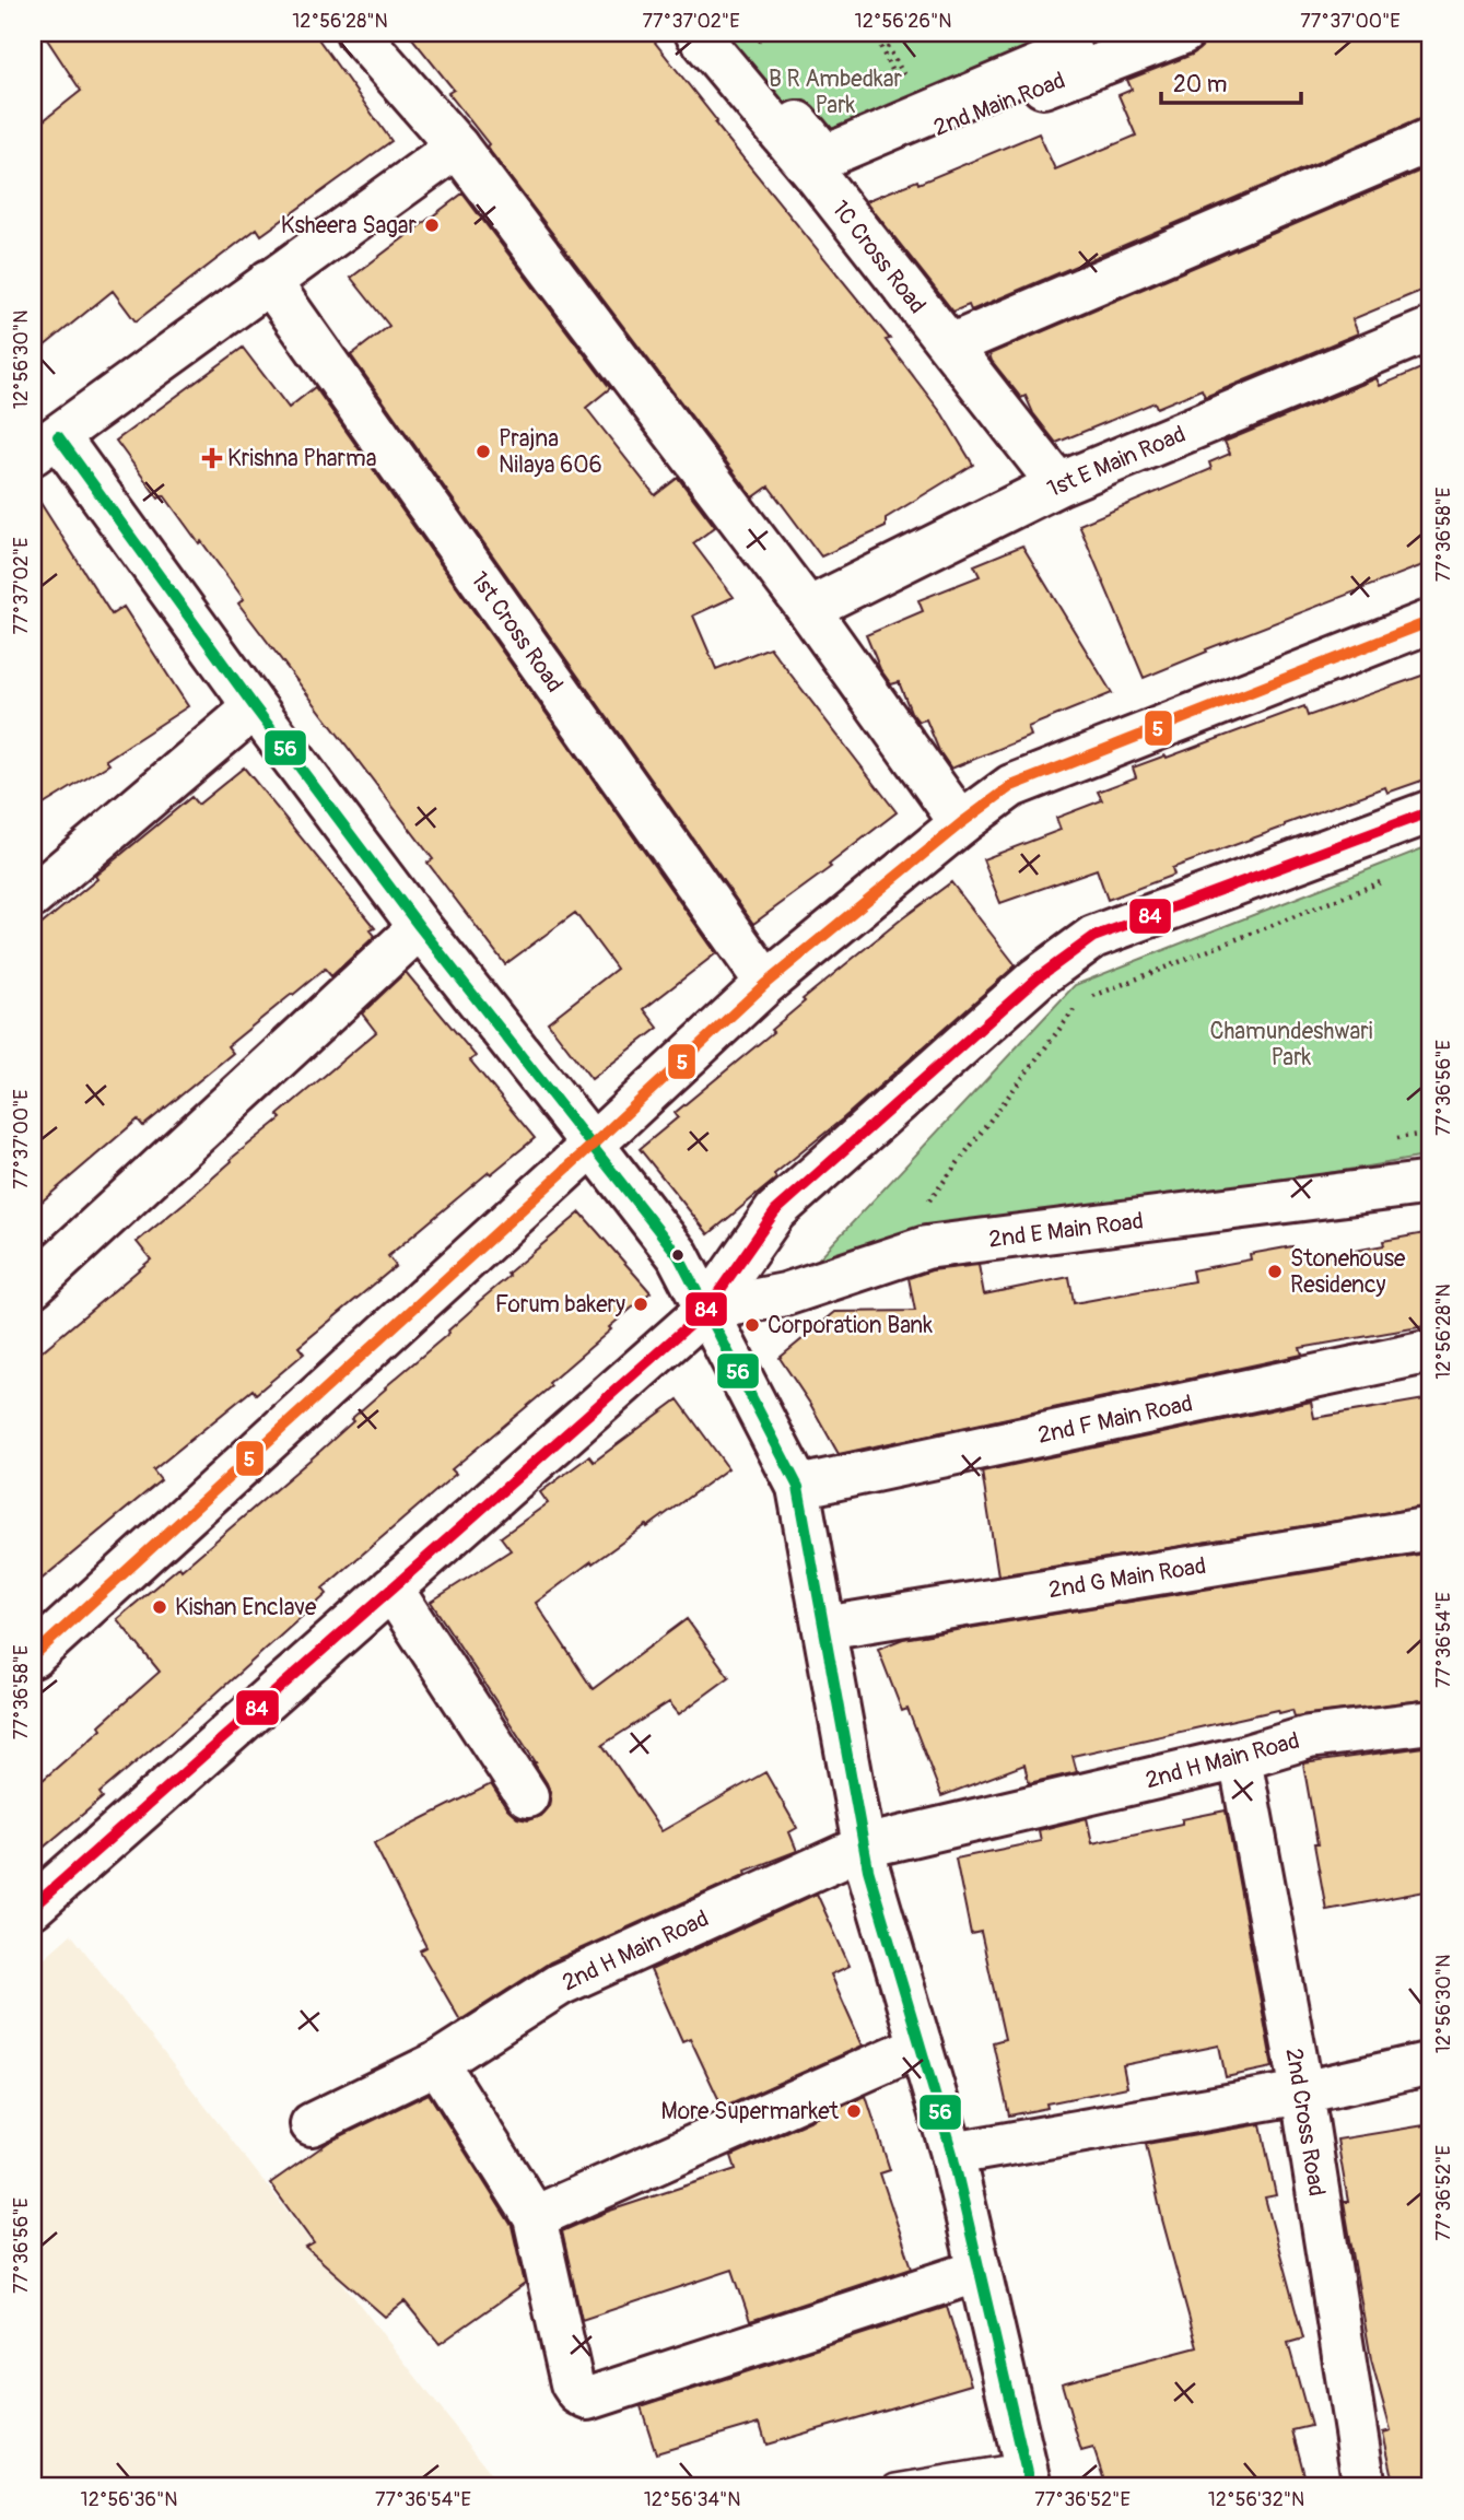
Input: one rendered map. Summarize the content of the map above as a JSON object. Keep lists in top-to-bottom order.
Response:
{
  "streets": {
    "street": [
      "2nd Main Road",
      "1C Cross Road",
      "1st E Main Road",
      "1st Cross Road",
      "2nd E Main Road",
      "2nd F Main Road",
      "2nd G Main Road",
      "2nd H Main Road",
      "2nd Cross Road"
    ]
  },
  "crossings": [
    ["2nd Main Road", "1C Cross Road"],
    ["1C Cross Road", "1st E Main Road"],
    ["2nd H Main Road", "2nd Cross Road"]
  ],
  "parks": ["B R Ambedkar Park", "Chamundeshwari Park"],
  "places": {
    "other": [
      "Ksheera Sagar",
      "Prajna Nilaya 606",
      "Stonehouse Residency",
      "Forum bakery",
      "Corporation Bank",
      "Kishan Enclave",
      "More Supermarket"
    ],
    "health": ["Krishna Pharma"]
  },
  "lines": ["transit line 56", "transit line 5", "transit line 84"],
  "scale_bar": "20 m",
  "coordinates": [
    "12°56'28\"N",
    "77°37'02\"E",
    "12°56'26\"N",
    "77°37'00\"E",
    "12°56'30\"N",
    "77°36'58\"E",
    "77°36'56\"E",
    "77°36'54\"E",
    "77°36'52\"E",
    "12°56'36\"N",
    "12°56'34\"N",
    "12°56'32\"N"
  ]
}
